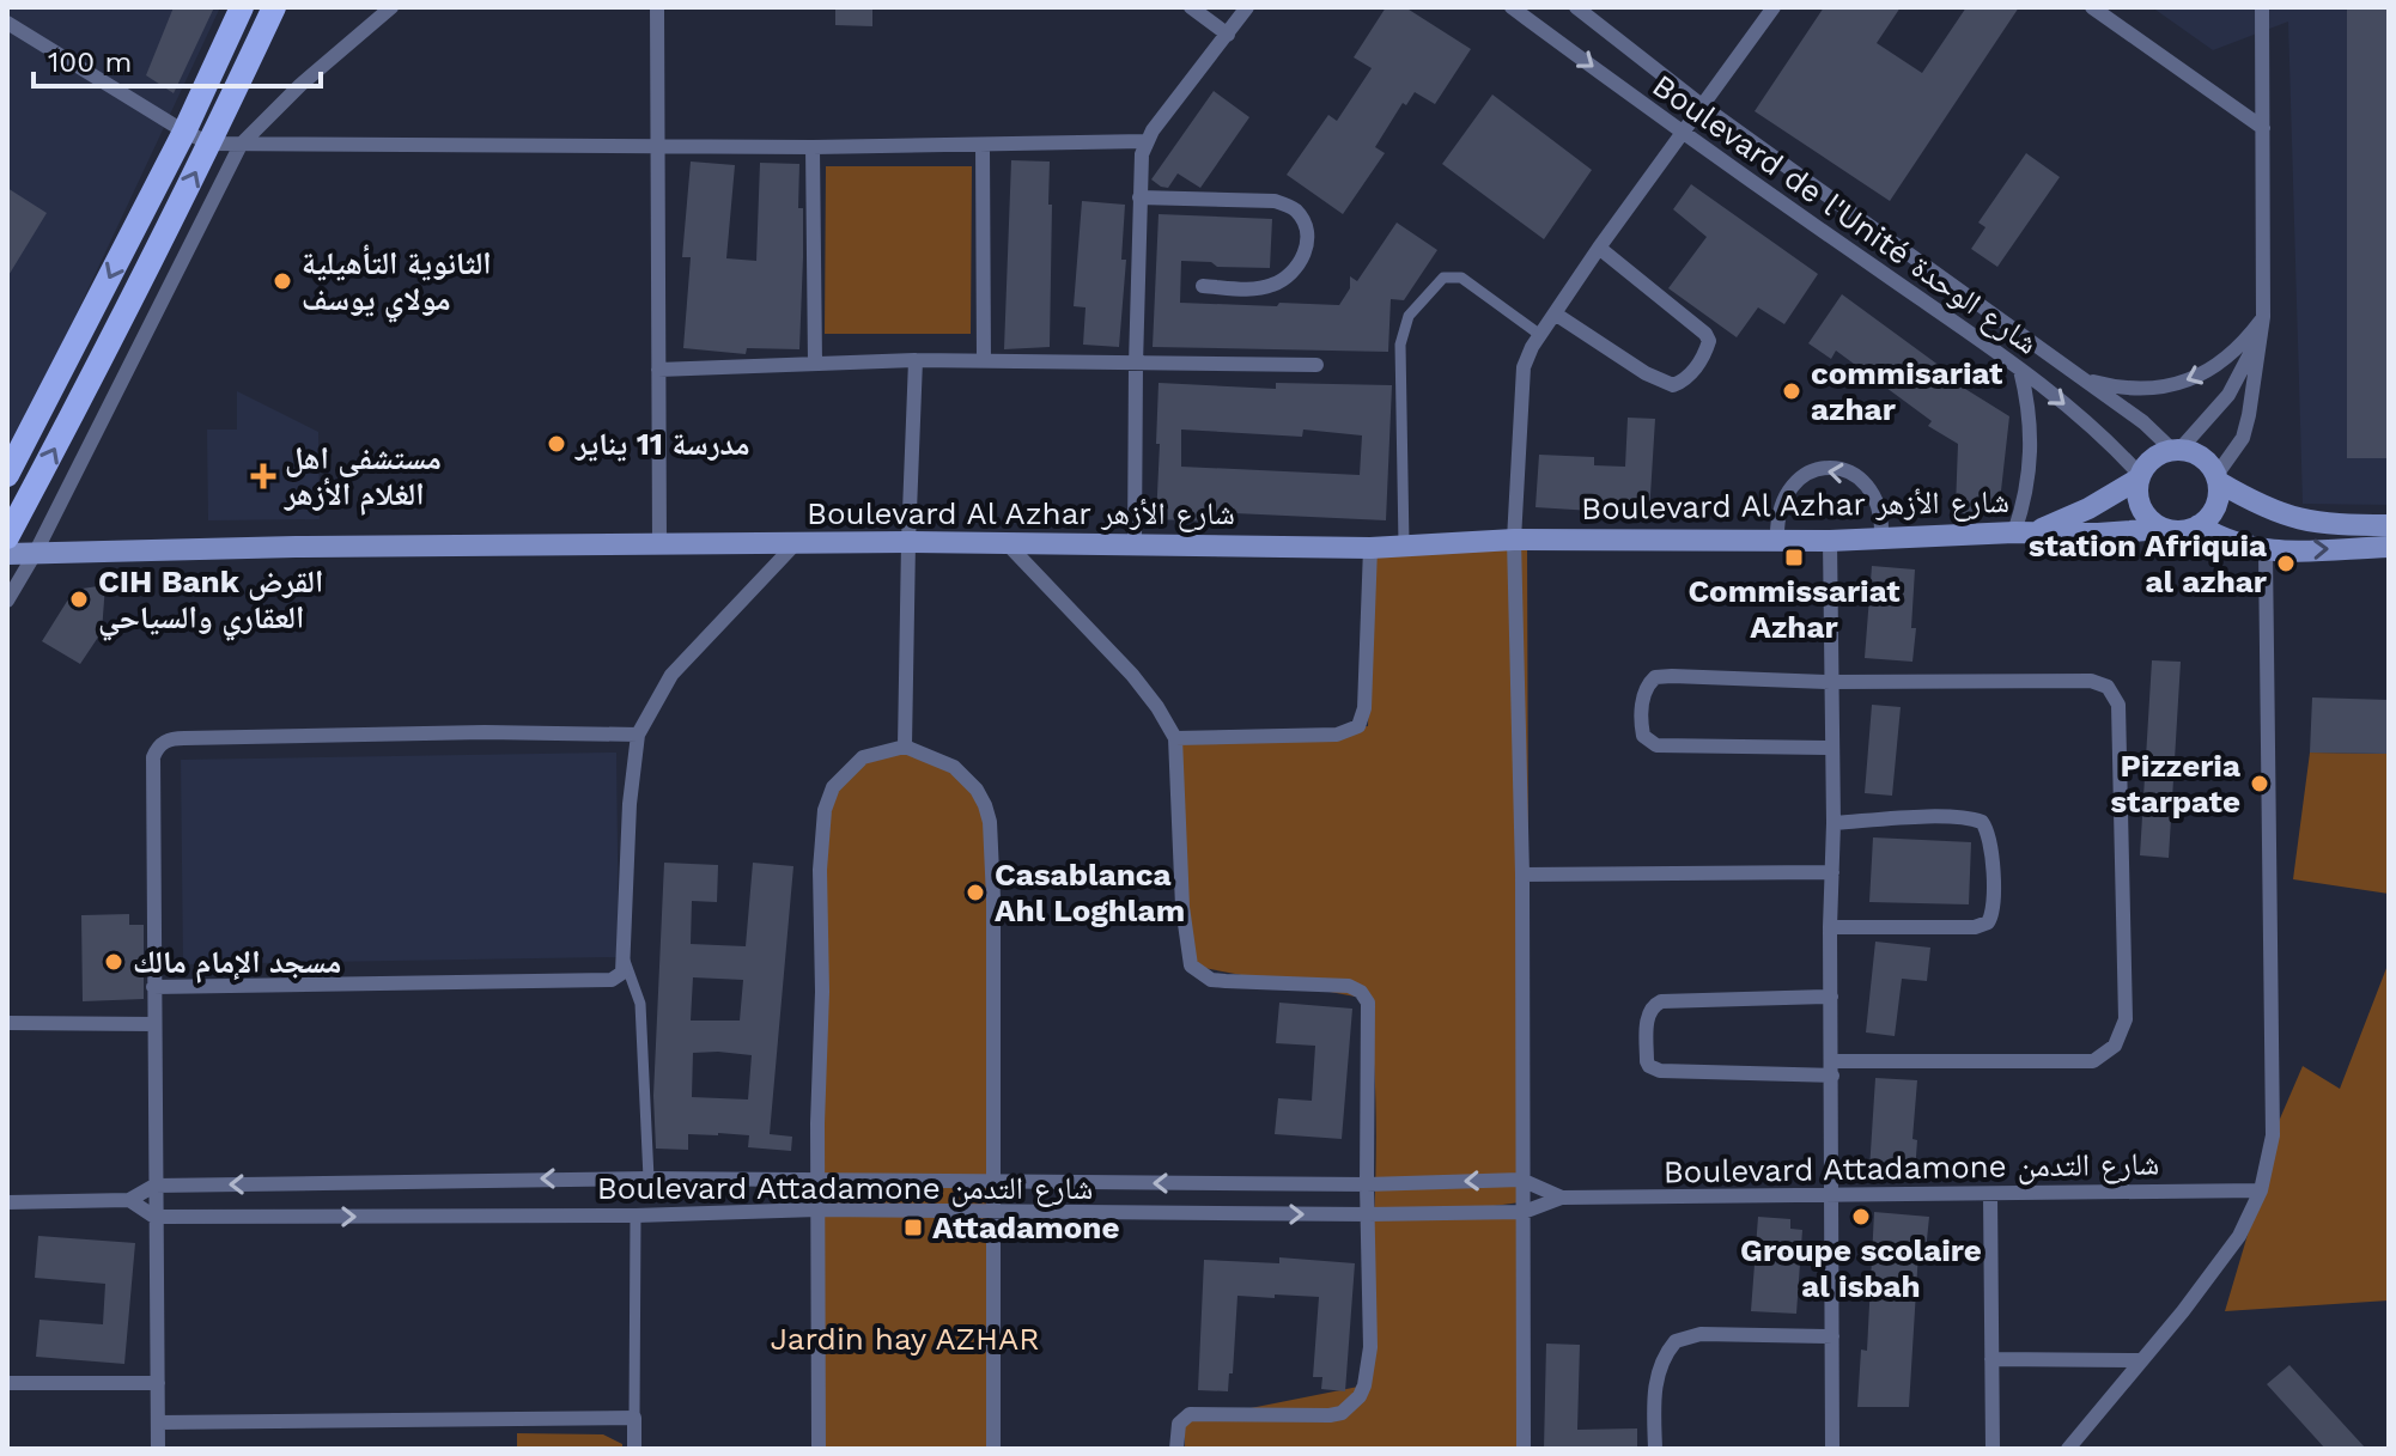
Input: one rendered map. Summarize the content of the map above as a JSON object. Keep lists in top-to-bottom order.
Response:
{
  "streets": {
    "main road": ["Boulevard Al Azhar شارع الأزهر"],
    "street": ["Boulevard de l'Unité شارع الوحدة", "Boulevard Attadamone شارع التدمن"]
  },
  "crossings": [
    ["Boulevard de l'Unité شارع الوحدة", "Boulevard Al Azhar شارع الأزهر"]
  ],
  "parks": ["Jardin hay AZHAR"],
  "places": {
    "other": [
      "الثانوية التأهيلية مولاي يوسف",
      "commisariat azhar",
      "مدرسة 11 يناير",
      "station Afriquia al azhar",
      "CIH Bank القرض العقاري والسياحي",
      "Pizzeria starpate",
      "Casablanca Ahl Loghlam",
      "مسجد الإمام مالك",
      "Groupe scolaire al isbah"
    ],
    "health": ["مستشفى اهل الغلام الأزهر"],
    "transit": ["Commissariat Azhar", "Attadamone"]
  },
  "scale_bar": "100 m"
}
